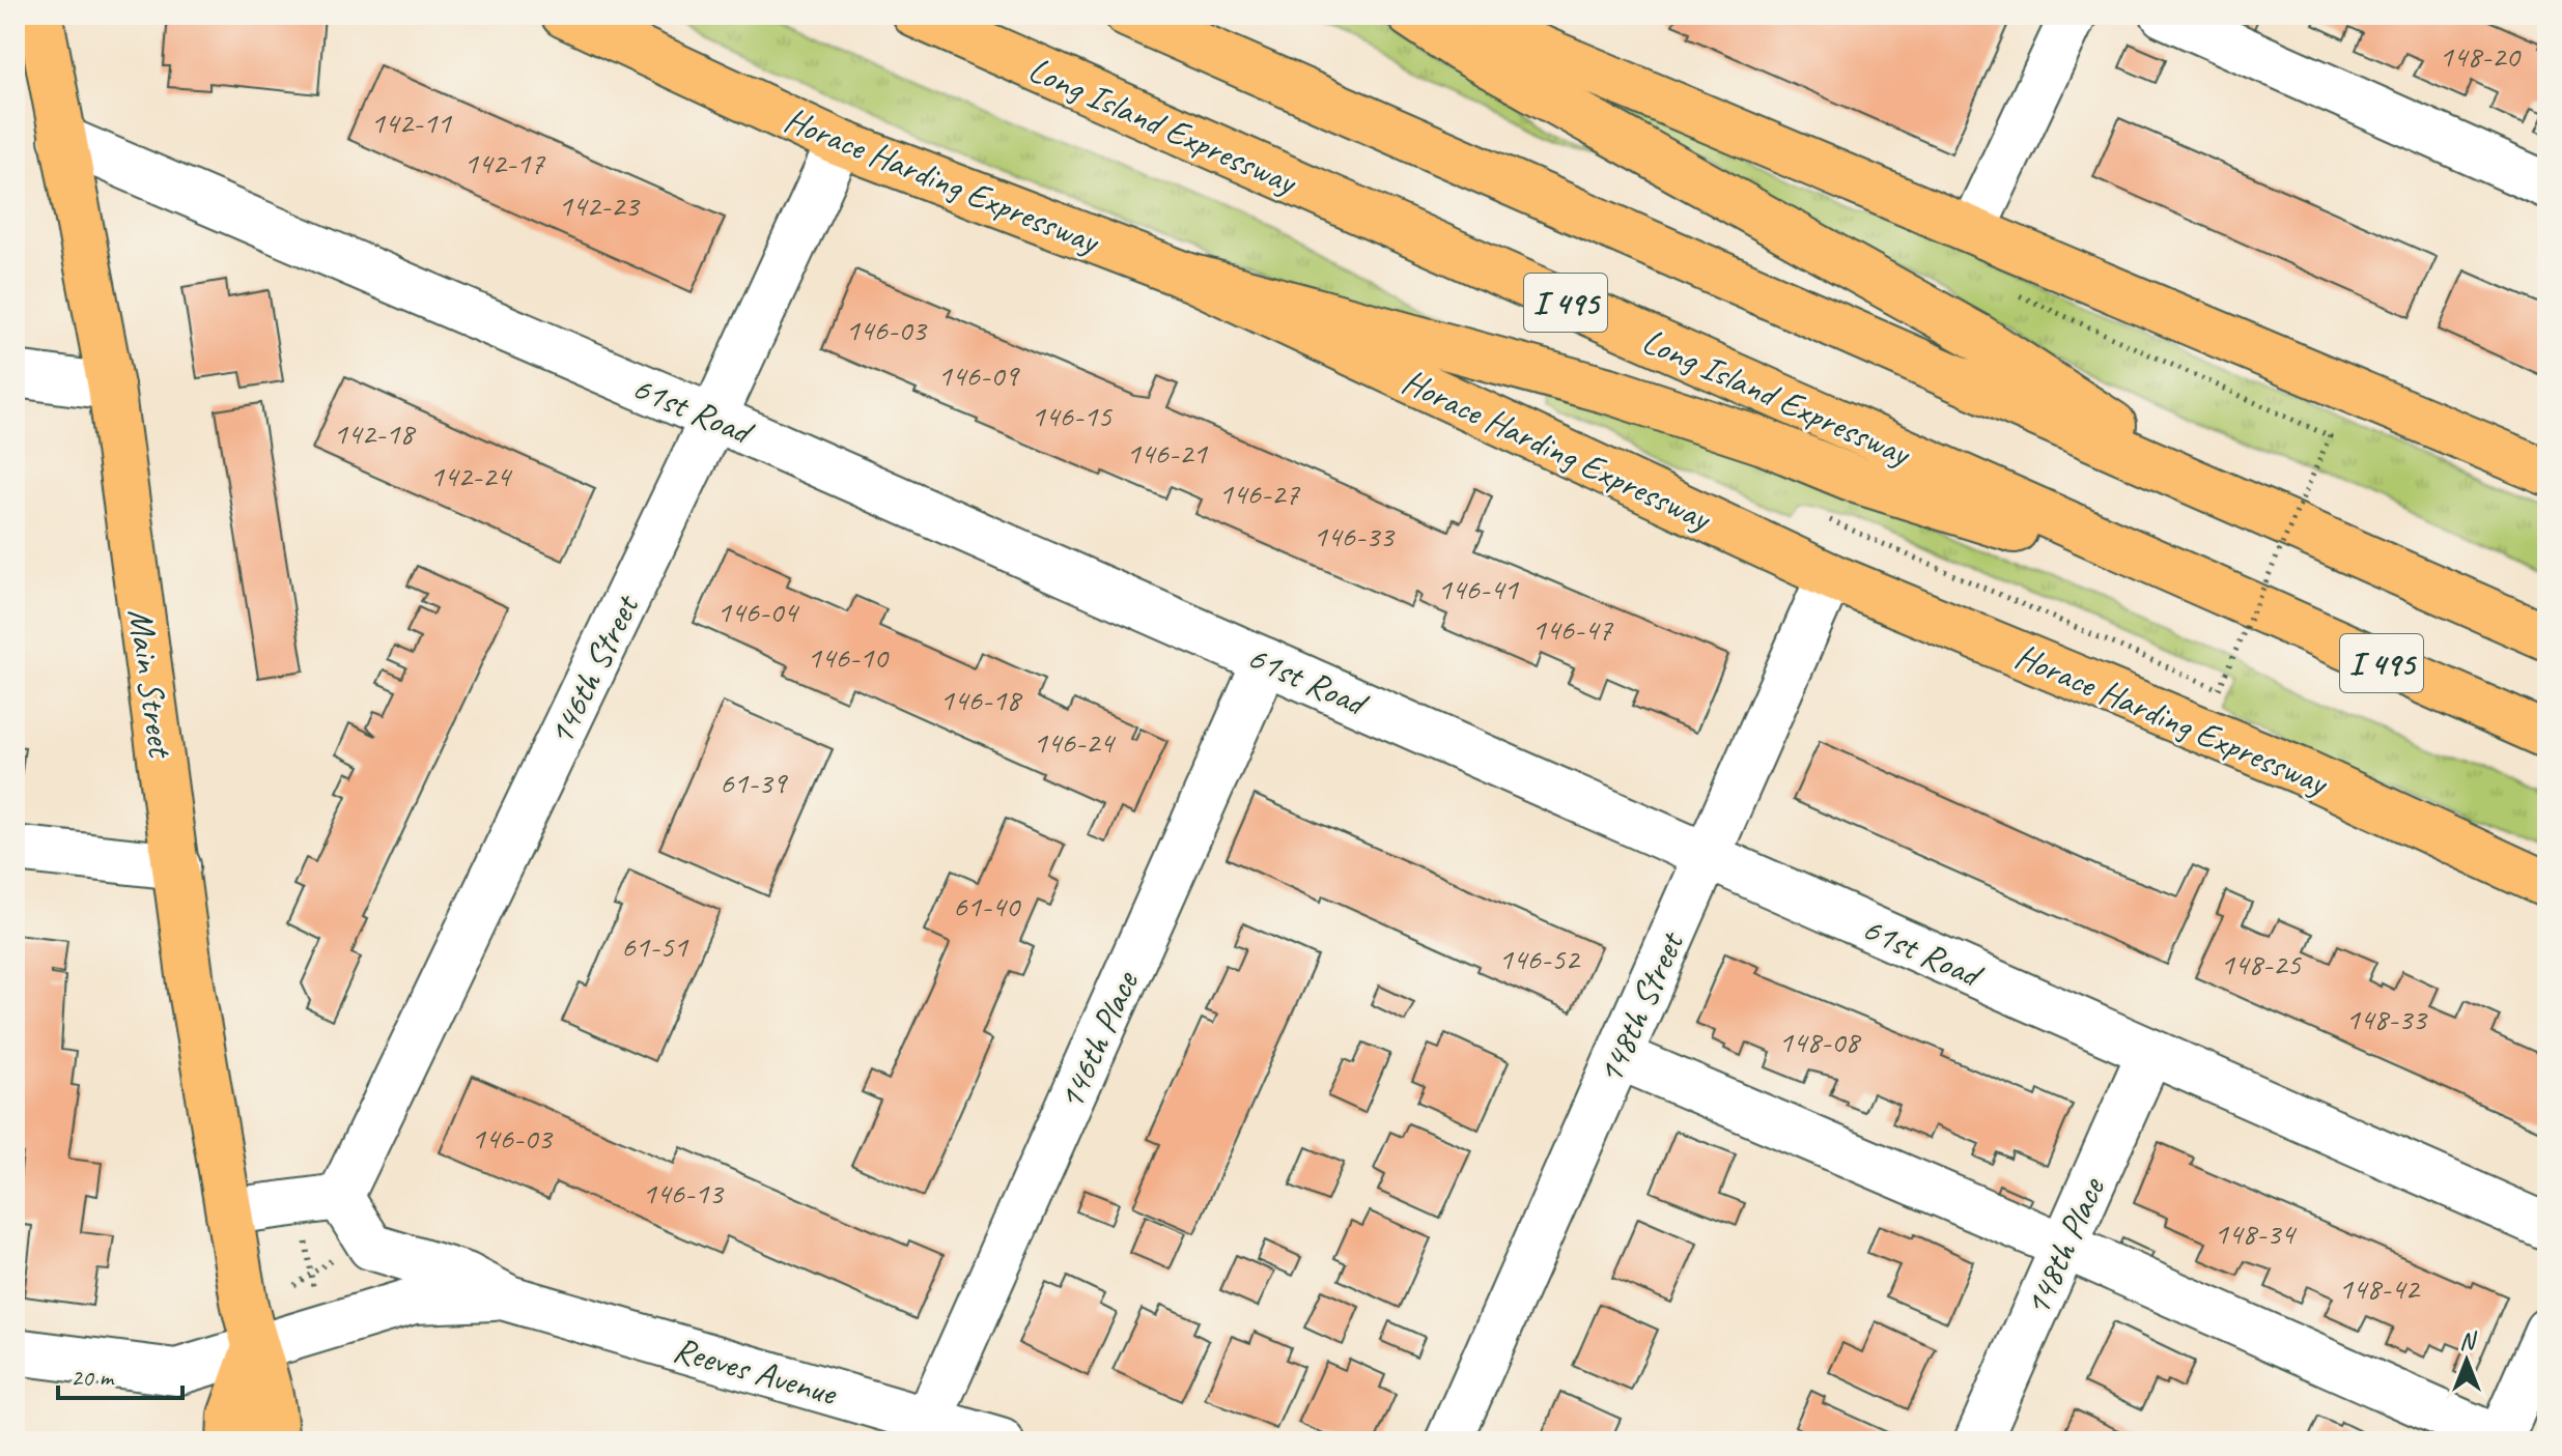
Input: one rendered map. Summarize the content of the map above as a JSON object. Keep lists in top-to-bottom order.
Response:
{
  "streets": {
    "main road": [
      "Long Island Expressway",
      "Horace Harding Expressway",
      "I 495",
      "Main Street"
    ],
    "street": [
      "61st Road",
      "146th Street",
      "148th Street",
      "146th Place",
      "148th Place",
      "Reeves Avenue"
    ]
  },
  "crossings": [
    ["Horace Harding Expressway", "146th Street"],
    ["Horace Harding Expressway", "148th Street"],
    ["61st Road", "146th Street"],
    ["61st Road", "Main Street"],
    ["61st Road", "148th Street"],
    ["61st Road", "146th Place"],
    ["61st Road", "148th Place"],
    ["146th Street", "Reeves Avenue"],
    ["Main Street", "Reeves Avenue"],
    ["146th Place", "Reeves Avenue"]
  ],
  "house_numbers": [
    "148-20",
    "142-11",
    "142-17",
    "142-23",
    "146-03",
    "146-09",
    "146-15",
    "142-18",
    "146-21",
    "142-24",
    "146-27",
    "146-33",
    "146-41",
    "146-04",
    "146-47",
    "146-10",
    "146-18",
    "146-24",
    "61-39",
    "61-40",
    "61-51",
    "146-52",
    "148-25",
    "148-33",
    "148-08",
    "146-03",
    "146-13",
    "148-34",
    "148-42"
  ],
  "scale_bar": "20 m",
  "north": "top"
}
